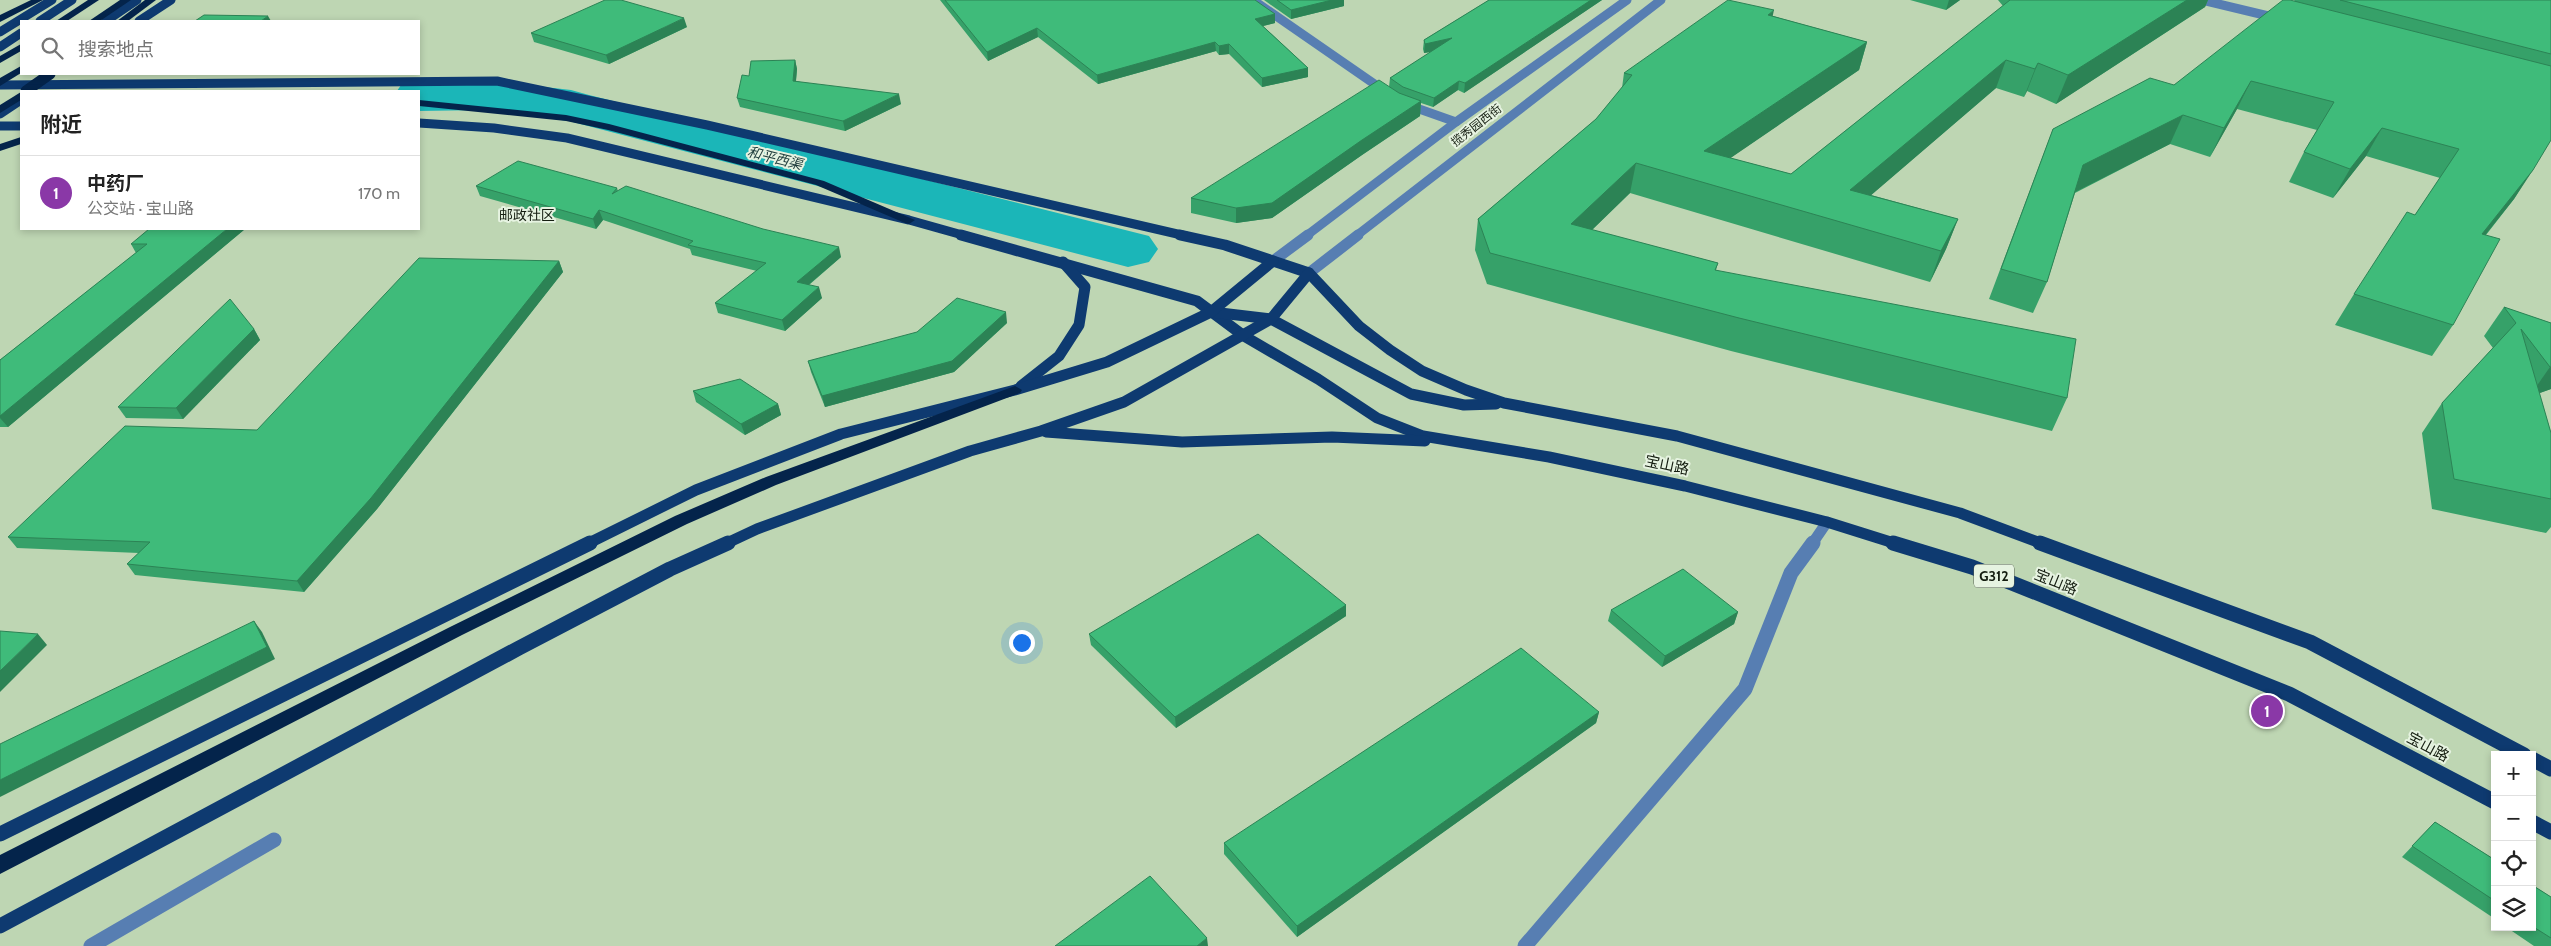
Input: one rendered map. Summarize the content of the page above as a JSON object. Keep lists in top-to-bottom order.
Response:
{
  "streets": {
    "main road": ["宝山路", "G312"],
    "street": ["揽秀园西街"]
  },
  "districts": ["邮政社区"],
  "water": ["和平西渠"],
  "page": {
    "search": "搜索地点",
    "heading": "附近",
    "list": [
      {
        "mark": "1",
        "name": "中药厂",
        "note": "公交站 · 宝山路",
        "value": "170 m"
      }
    ],
    "pins": "1",
    "map_buttons": ["+", "−"]
  }
}
